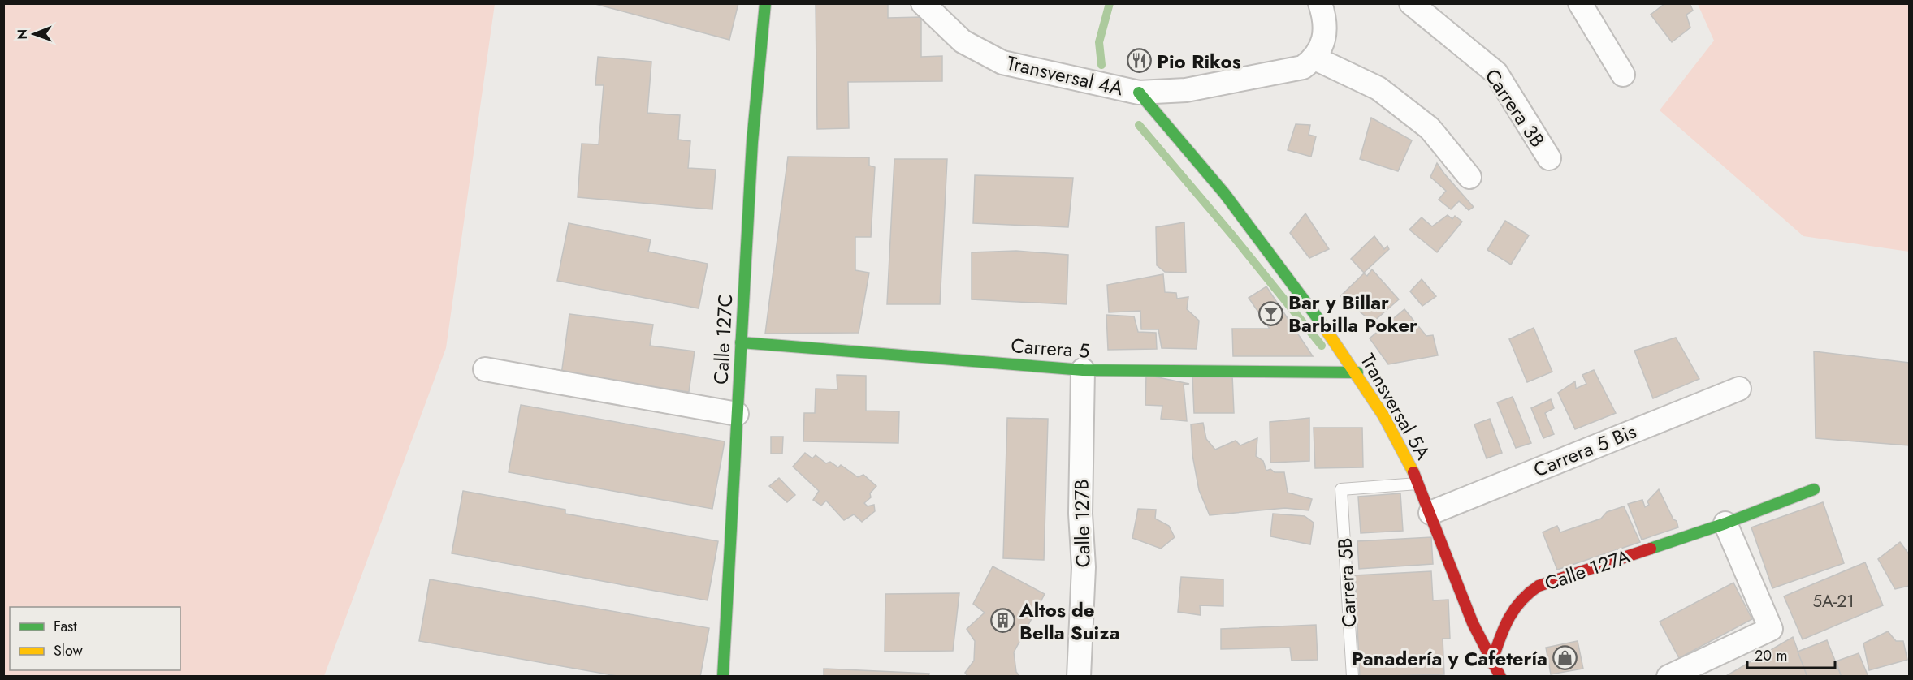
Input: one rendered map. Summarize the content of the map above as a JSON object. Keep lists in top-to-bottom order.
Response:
{
  "streets": {
    "street": [
      "Transversal 4A",
      "Carrera 3B",
      "Calle 127C",
      "Carrera 5",
      "Transversal 5A",
      "Carrera 5 Bis",
      "Calle 127B",
      "Calle 127A"
    ],
    "lane": ["Carrera 5B"]
  },
  "crossings": [
    ["Transversal 4A", "Transversal 5A"],
    ["Calle 127C", "Carrera 5"],
    ["Carrera 5", "Transversal 5A"],
    ["Carrera 5", "Calle 127B"],
    ["Transversal 5A", "Carrera 5 Bis"],
    ["Transversal 5A", "Calle 127A"],
    ["Transversal 5A", "Carrera 5B"]
  ],
  "places": {
    "restaurant": ["Pio Rikos"],
    "bar": ["Bar y Billar Barbilla Poker"],
    "building": ["Altos de Bella Suiza"],
    "shop": ["Panadería y Cafetería"]
  },
  "house_numbers": ["5A-21"],
  "legend": ["Fast", "Slow"],
  "scale_bar": "20 m",
  "north": "left"
}
